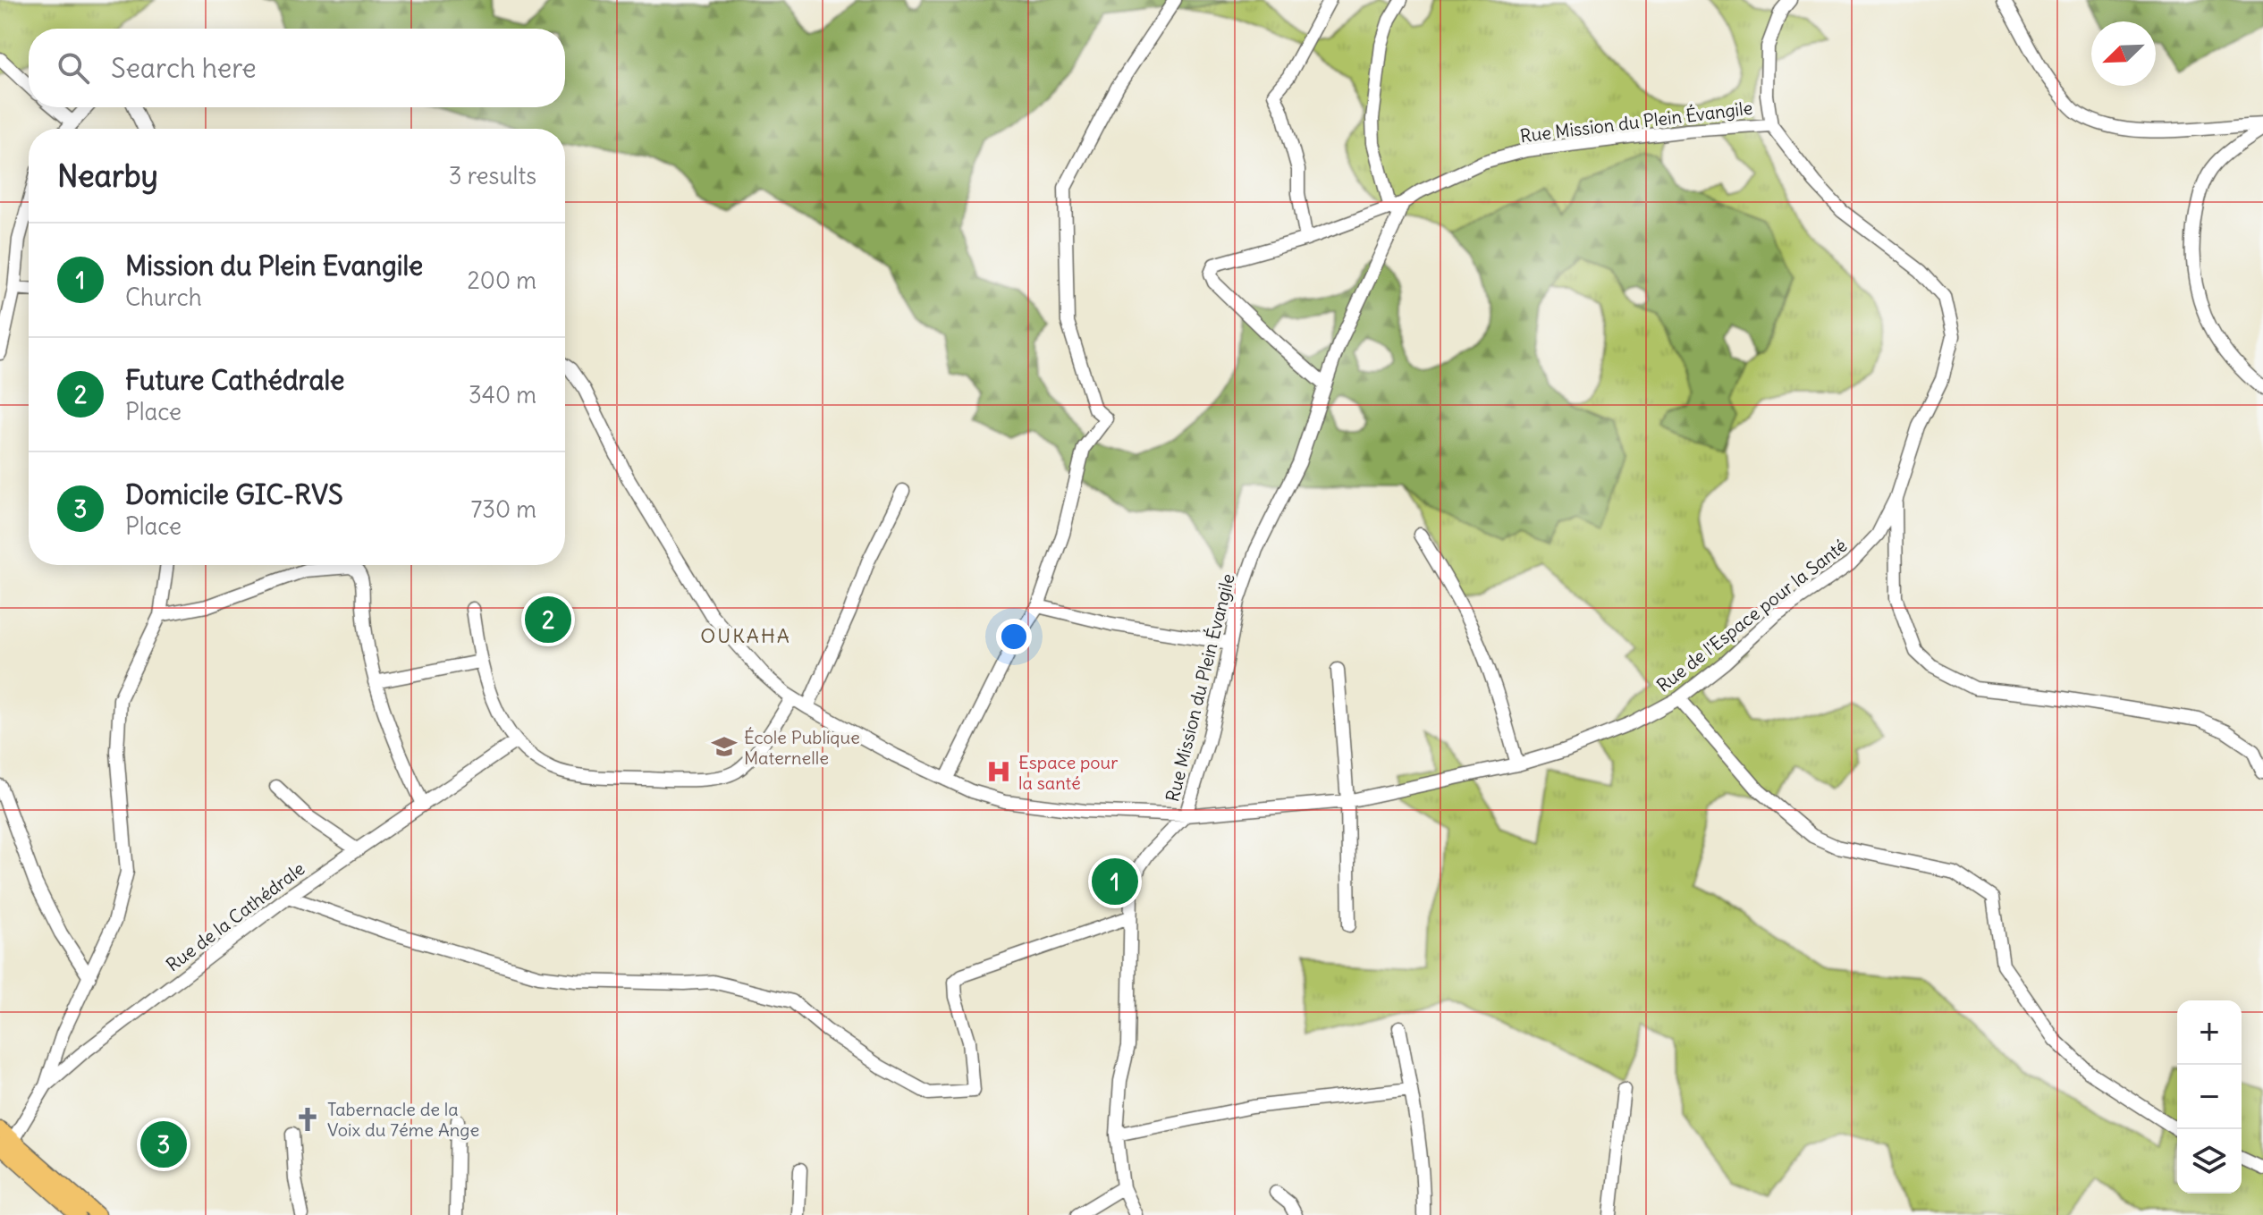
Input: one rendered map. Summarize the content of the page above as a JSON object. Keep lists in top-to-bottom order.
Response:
{
  "streets": {
    "street": ["Rue Mission du Plein Évangile", "Rue de l'Espace pour la Santé", "Rue de la Cathédrale"]
  },
  "crossings": [
    ["Rue Mission du Plein Évangile", "Rue de l'Espace pour la Santé"]
  ],
  "districts": ["OUKAHA"],
  "places": {
    "school or university": ["École Publique Maternelle"],
    "hospital": ["Espace pour la santé"],
    "church": ["Tabernacle de la Voix du 7éme Ange"]
  },
  "north": "bottom left",
  "page": {
    "search": "Search here",
    "heading": ["Nearby", "3 results"],
    "list": [
      {
        "mark": "1",
        "name": "Mission du Plein Evangile",
        "note": "Church",
        "value": "200 m"
      },
      {
        "mark": "2",
        "name": "Future Cathédrale",
        "note": "Place",
        "value": "340 m"
      },
      {
        "mark": "3",
        "name": "Domicile GIC-RVS",
        "note": "Place",
        "value": "730 m"
      }
    ],
    "pins": ["2", "1", "3"],
    "map_buttons": ["+", "−"]
  }
}
